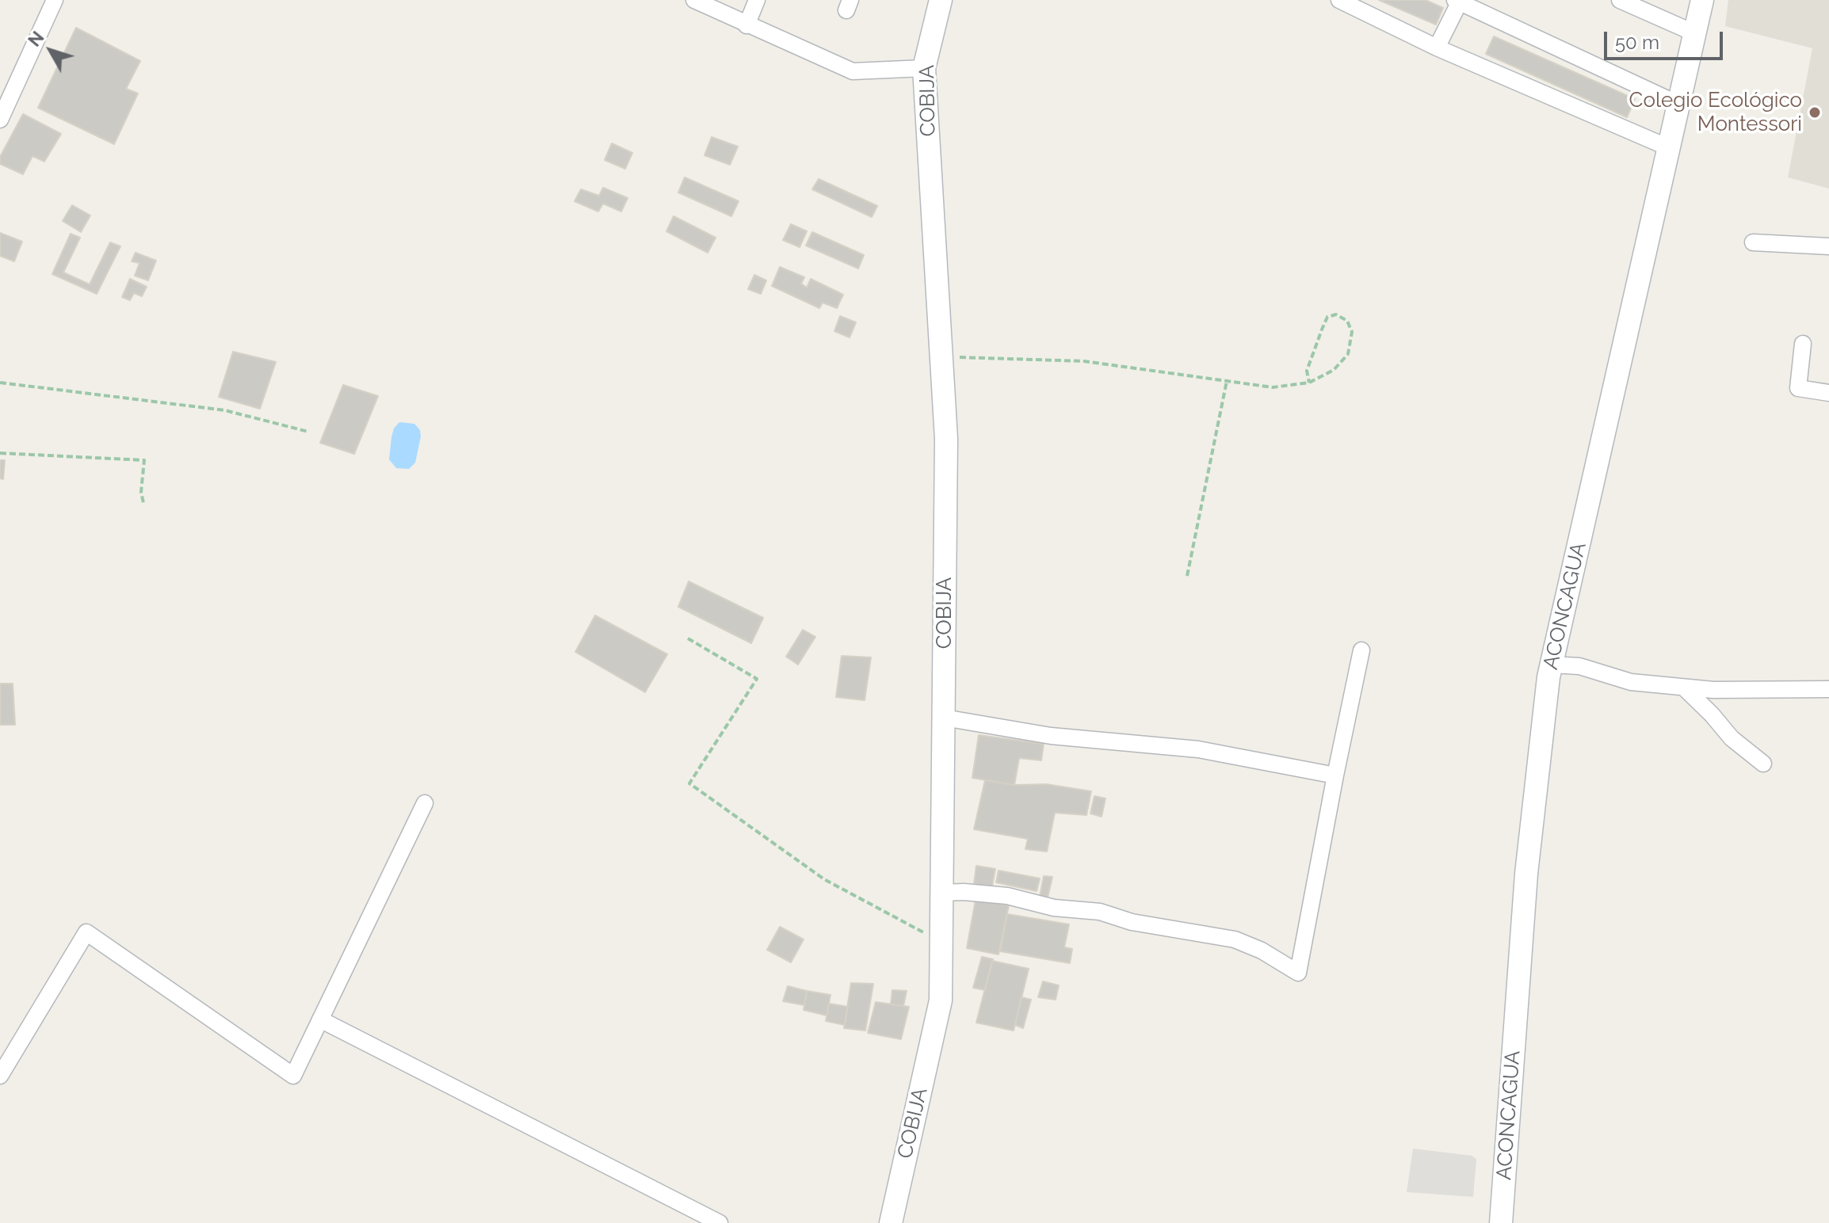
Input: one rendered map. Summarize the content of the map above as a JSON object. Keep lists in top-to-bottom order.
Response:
{
  "streets": {
    "street": ["COBIJA", "ACONCAGUA"]
  },
  "places": ["Colegio Ecológico Montessori"],
  "scale_bar": "50 m",
  "north": "top left"
}
